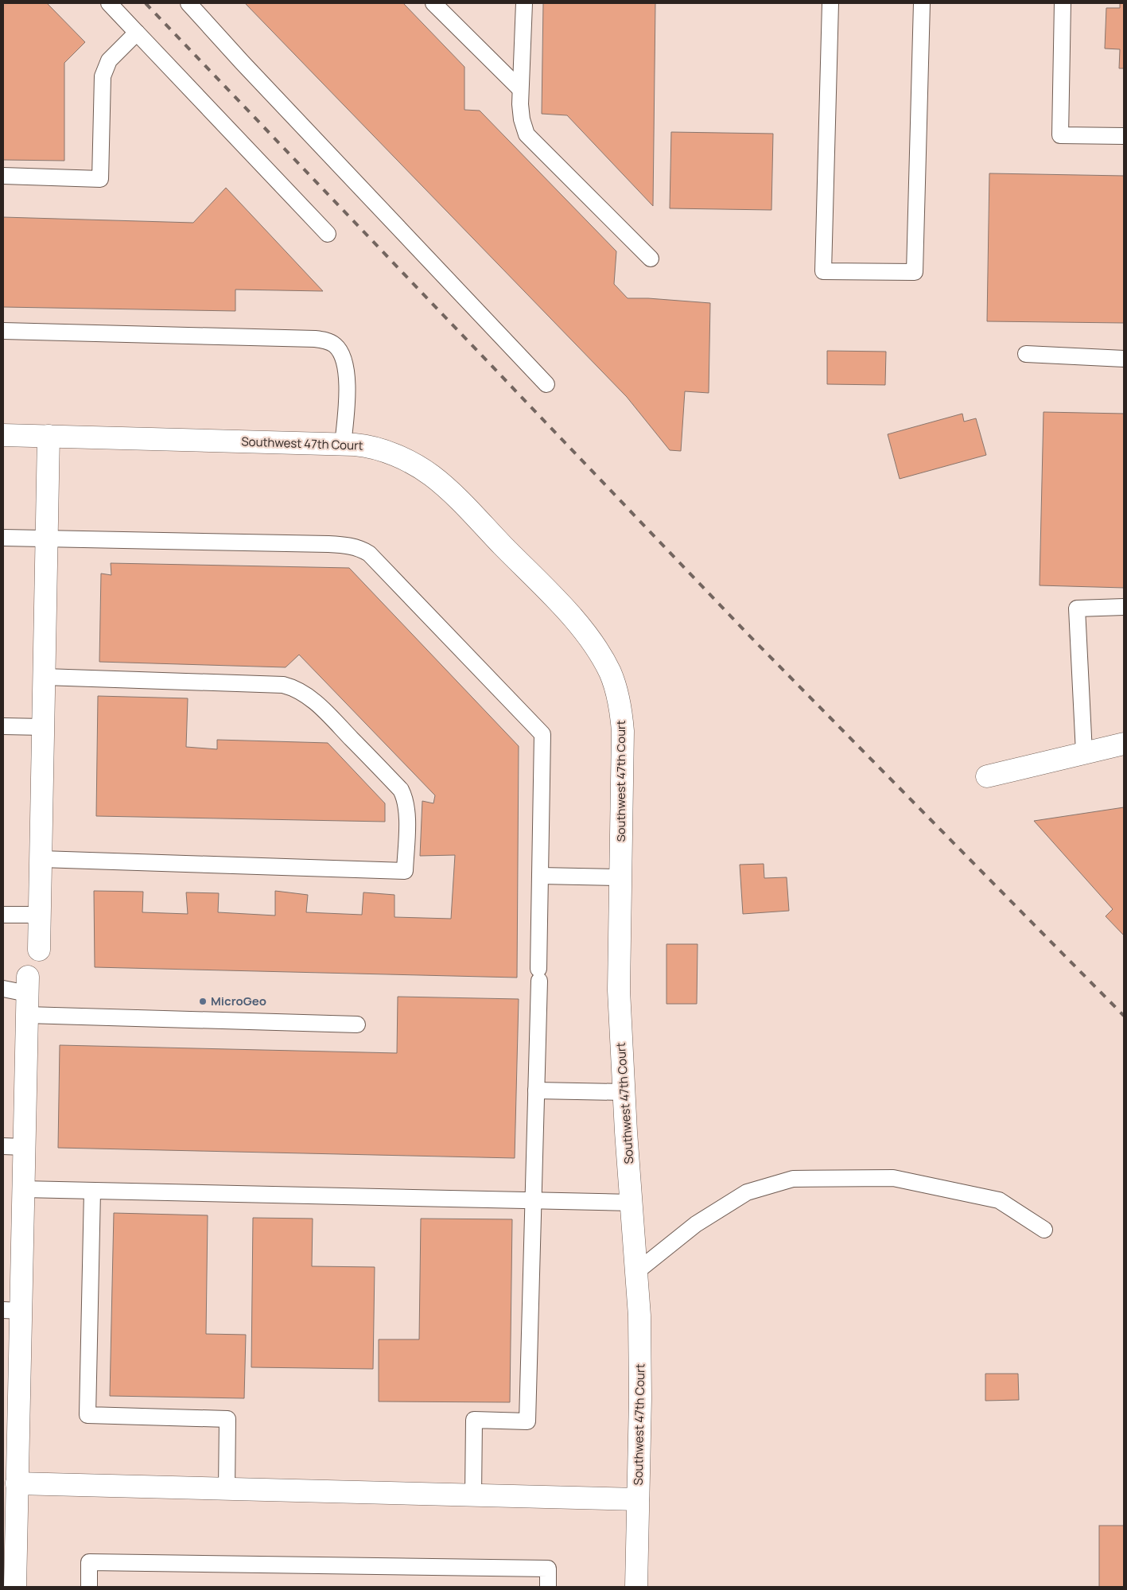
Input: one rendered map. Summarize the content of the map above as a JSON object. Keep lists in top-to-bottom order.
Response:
{
  "streets": {
    "street": ["Southwest 47th Court"]
  },
  "places": ["MicroGeo"]
}
